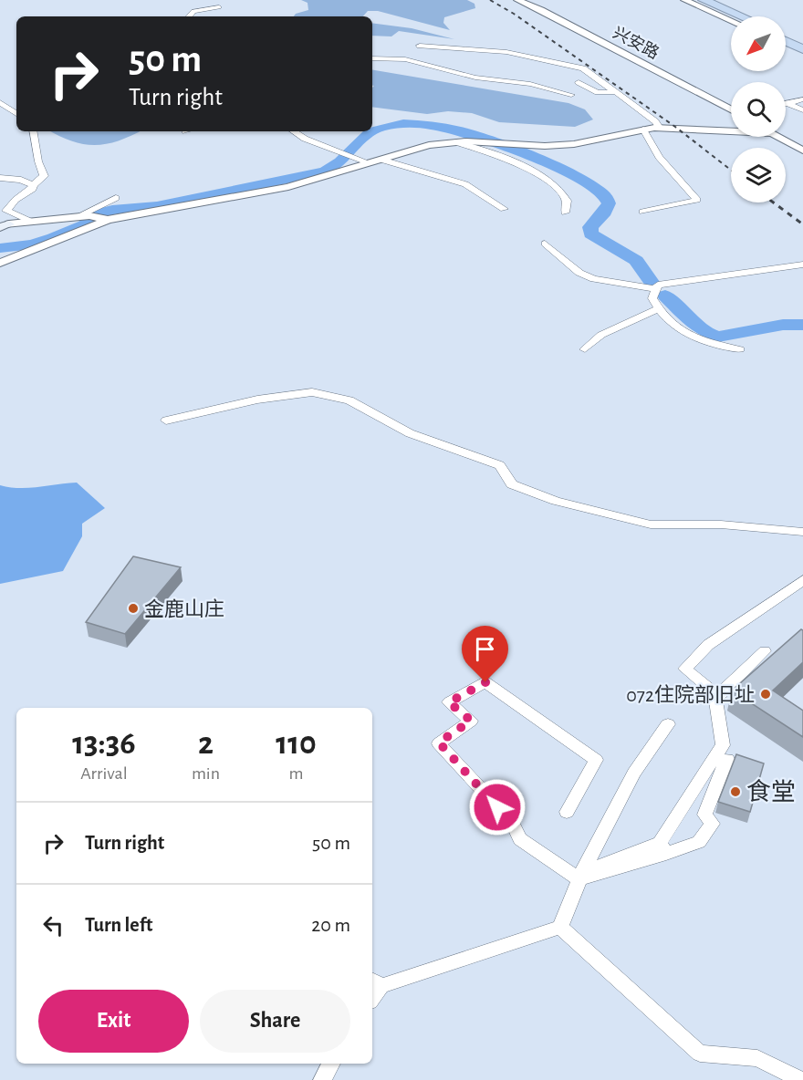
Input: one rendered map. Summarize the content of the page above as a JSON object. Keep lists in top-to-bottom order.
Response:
{
  "streets": {
    "street": ["兴安路"]
  },
  "places": ["金鹿山庄", "072住院部旧址", "食堂"],
  "north": "bottom left",
  "page": {
    "turn": ["50 m", "Turn right"],
    "eta": [
      "13:36",
      "Arrival",
      "2",
      "min",
      "110",
      "m"
    ],
    "list": [
      {
        "name": "Turn right",
        "value": "50 m"
      },
      {
        "name": "Turn left",
        "value": "20 m"
      }
    ],
    "buttons": ["Exit", "Share"]
  }
}
